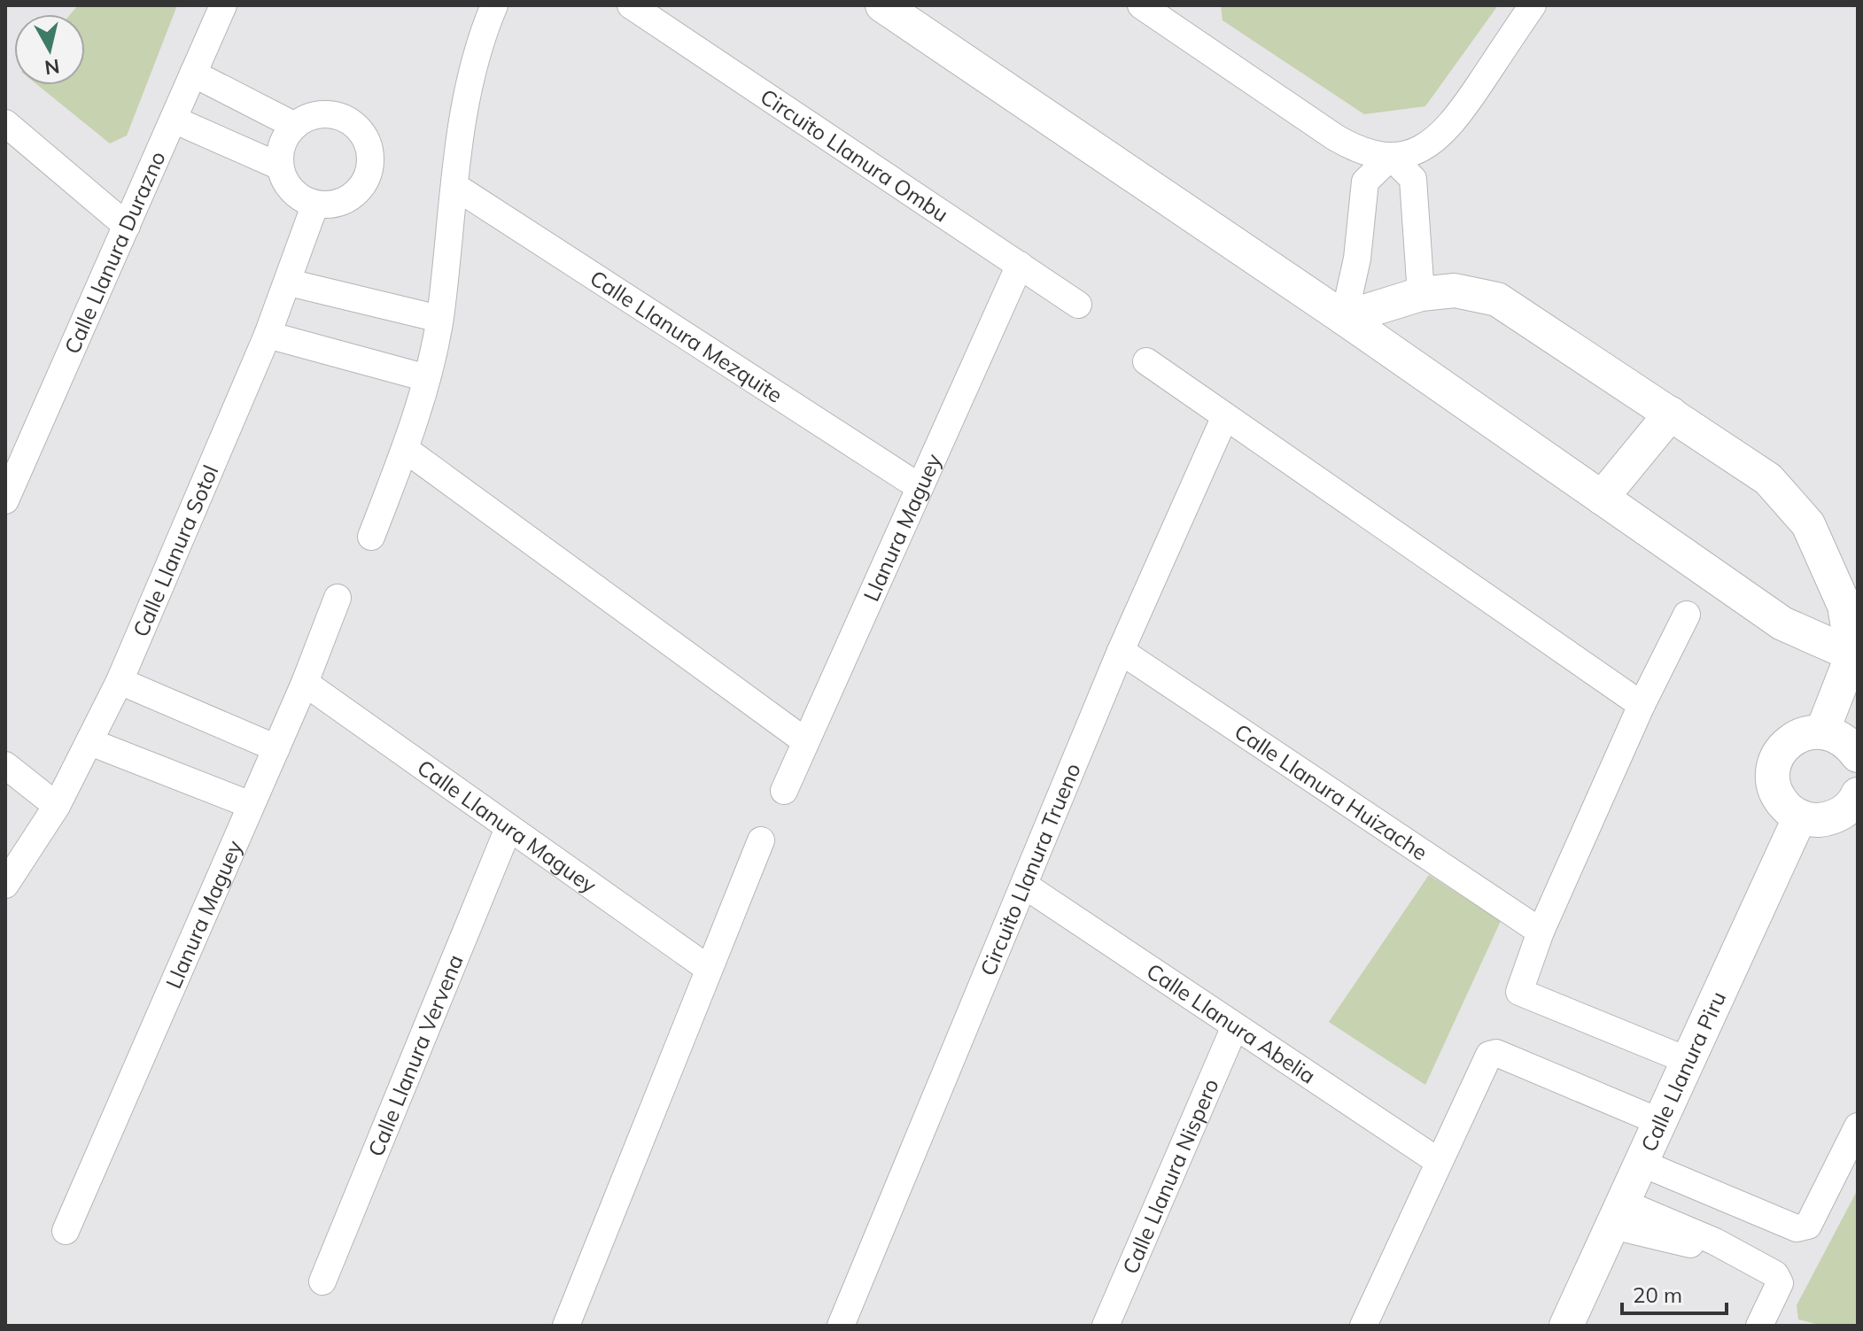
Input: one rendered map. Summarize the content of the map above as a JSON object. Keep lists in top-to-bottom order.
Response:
{
  "streets": {
    "street": [
      "Circuito Llanura Ombu",
      "Calle Llanura Durazno",
      "Calle Llanura Mezquite",
      "Llanura Maguey",
      "Calle Llanura Sotol",
      "Calle Llanura Huizache",
      "Calle Llanura Maguey",
      "Circuito Llanura Trueno",
      "Calle Llanura Abelia",
      "Calle Llanura Vervena",
      "Calle Llanura Piru",
      "Calle Llanura Nispero"
    ]
  },
  "crossings": [
    ["Circuito Llanura Ombu", "Llanura Maguey"],
    ["Calle Llanura Mezquite", "Llanura Maguey"],
    ["Llanura Maguey", "Calle Llanura Maguey"],
    ["Calle Llanura Huizache", "Circuito Llanura Trueno"],
    ["Calle Llanura Maguey", "Calle Llanura Vervena"],
    ["Circuito Llanura Trueno", "Calle Llanura Abelia"],
    ["Calle Llanura Abelia", "Calle Llanura Nispero"]
  ],
  "scale_bar": "20 m",
  "north": "bottom"
}
